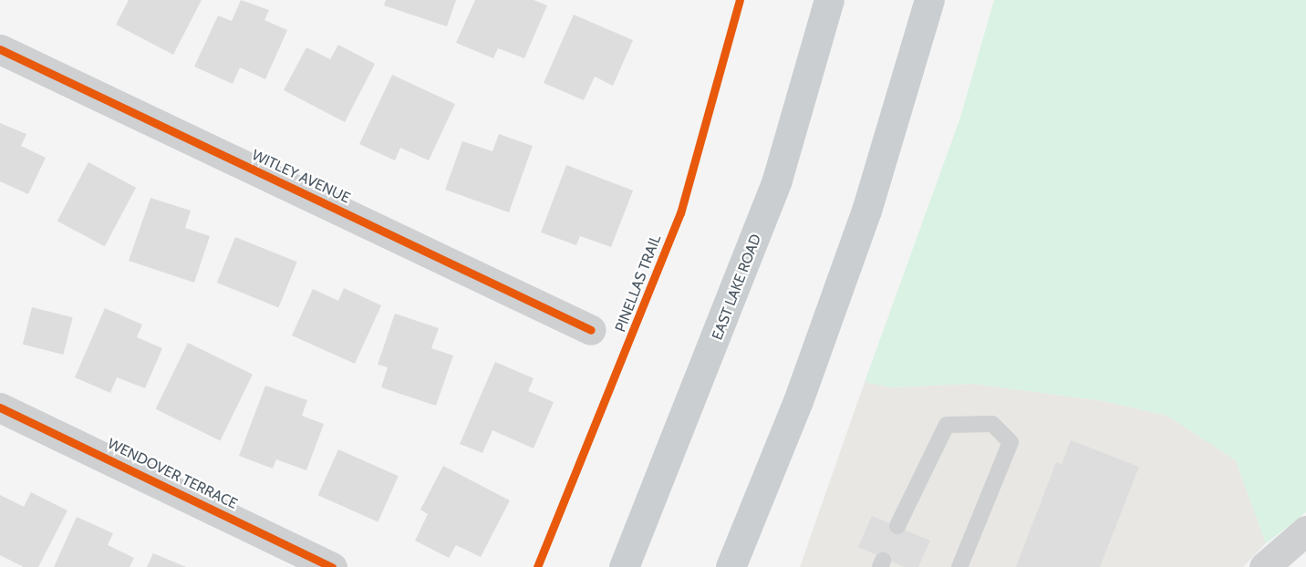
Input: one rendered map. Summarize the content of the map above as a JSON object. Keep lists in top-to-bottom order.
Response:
{
  "streets": {
    "main road": ["EAST LAKE ROAD"],
    "street": ["WITLEY AVENUE", "WENDOVER TERRACE"],
    "cycle path": ["PINELLAS TRAIL"]
  }
}
